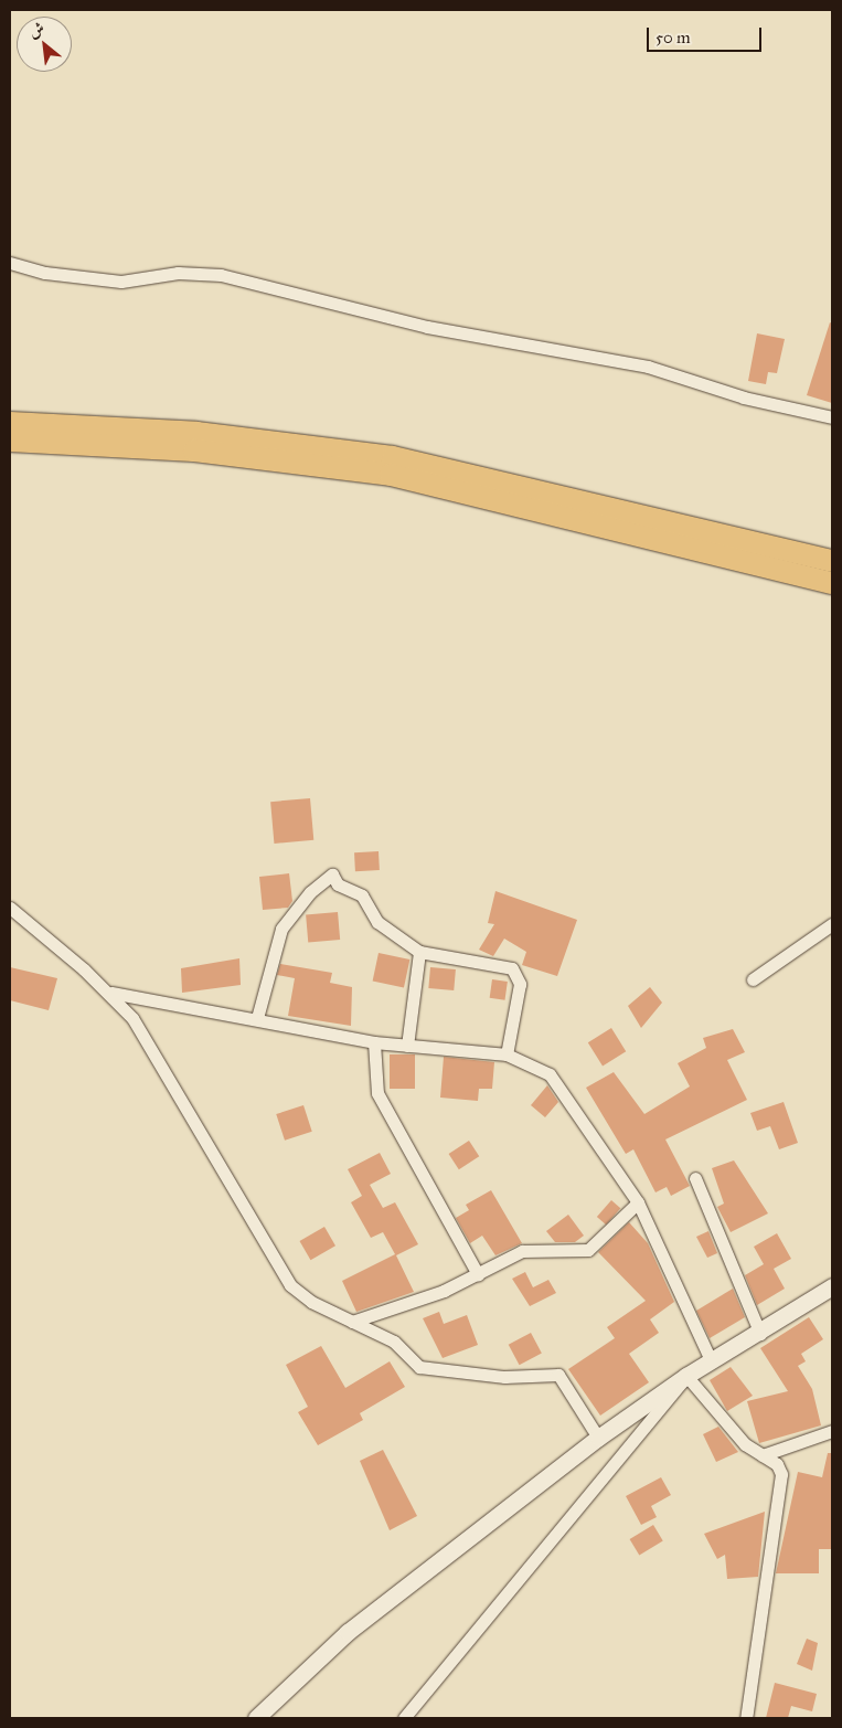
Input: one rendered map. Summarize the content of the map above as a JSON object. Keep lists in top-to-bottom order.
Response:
{
  "scale_bar": "50 m",
  "north": "top left"
}
